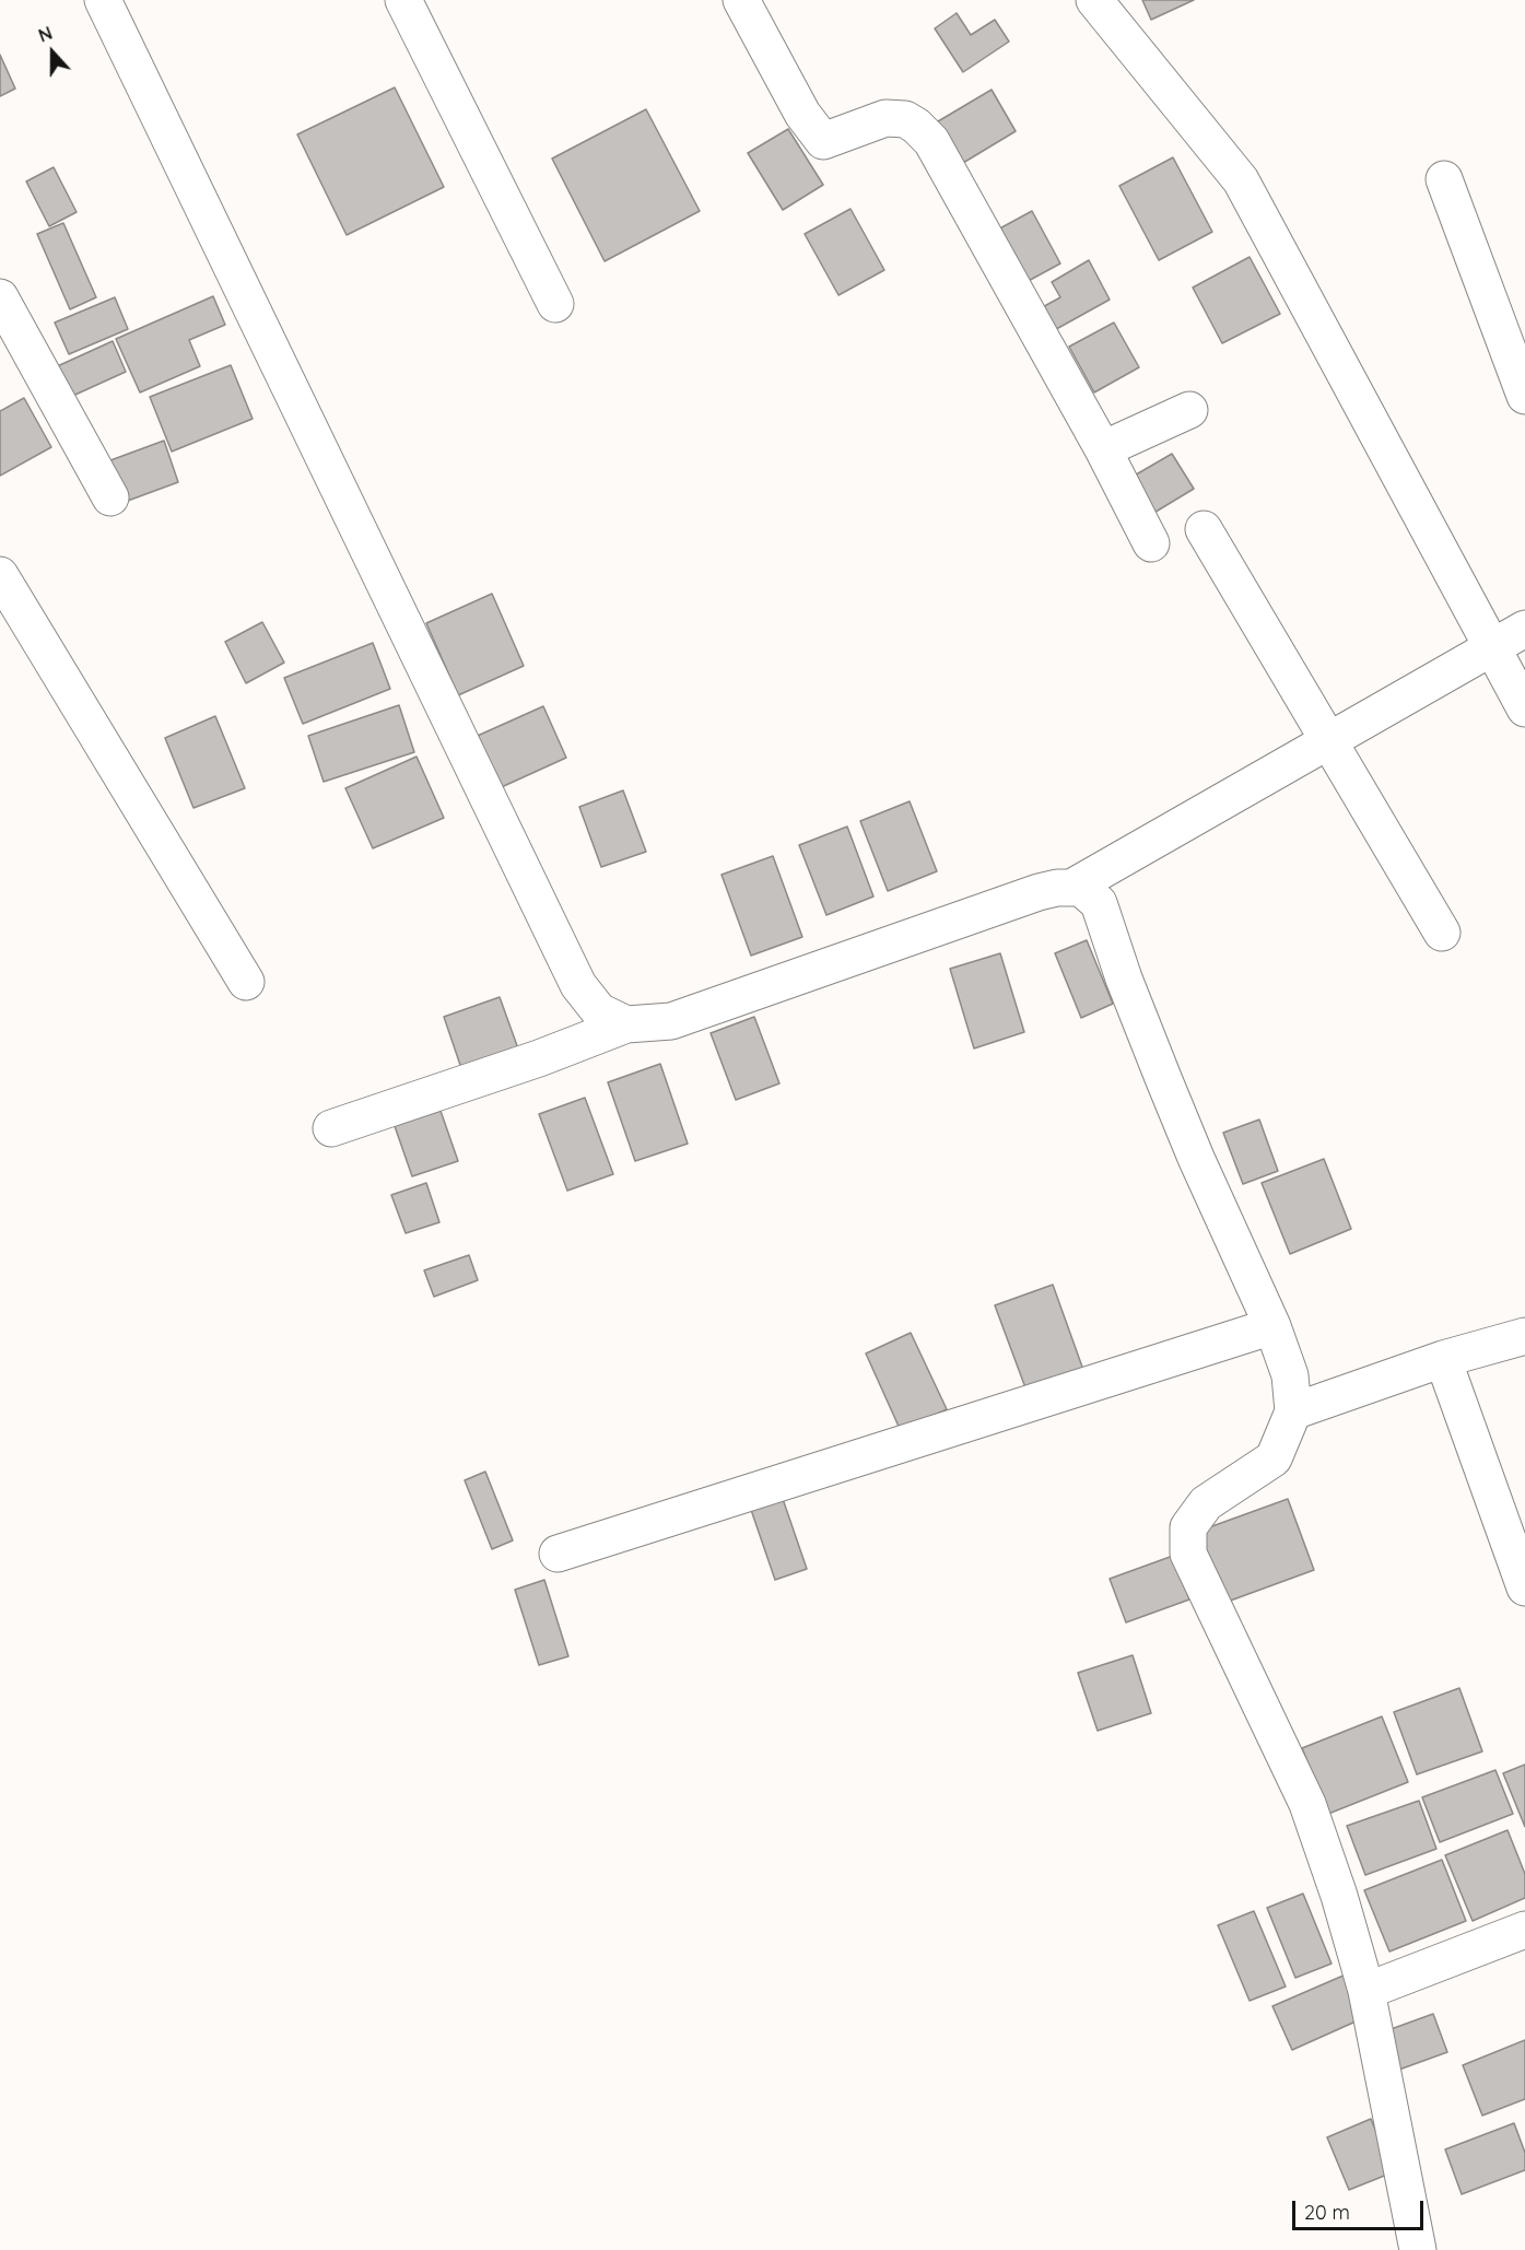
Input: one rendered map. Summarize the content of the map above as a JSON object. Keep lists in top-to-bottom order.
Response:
{
  "scale_bar": "20 m",
  "north": "top"
}
